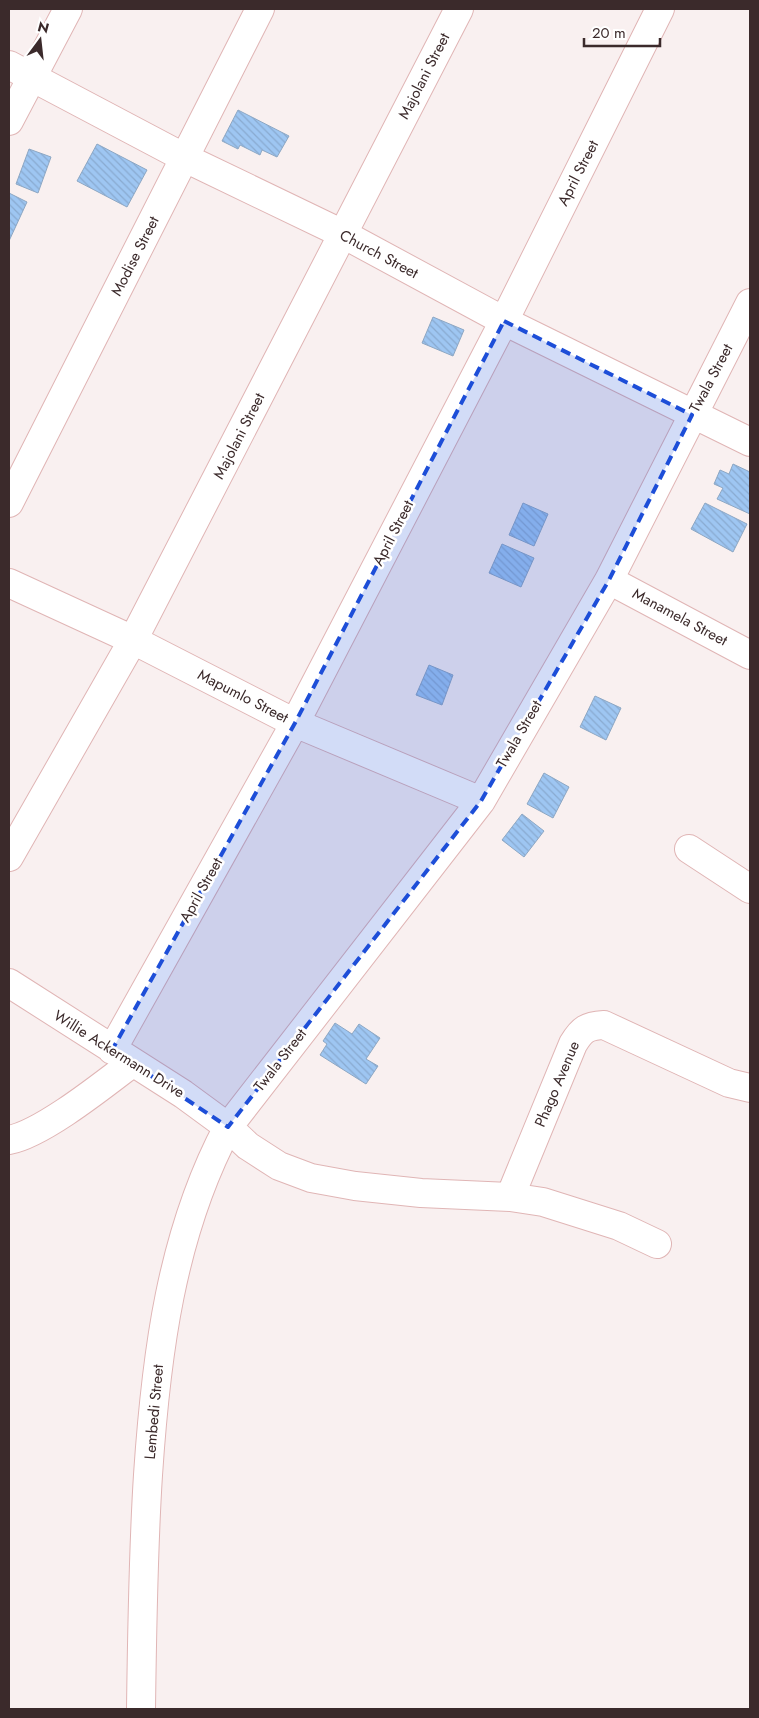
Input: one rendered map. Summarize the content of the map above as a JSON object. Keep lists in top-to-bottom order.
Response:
{
  "streets": {
    "street": [
      "Majolani Street",
      "April Street",
      "Church Street",
      "Modise Street",
      "Twala Street",
      "Manamela Street",
      "Mapumlo Street",
      "Willie Ackermann Drive",
      "Phago Avenue",
      "Lembedi Street"
    ]
  },
  "crossings": [
    ["Majolani Street", "Church Street"],
    ["Majolani Street", "Mapumlo Street"],
    ["April Street", "Church Street"],
    ["April Street", "Mapumlo Street"],
    ["April Street", "Willie Ackermann Drive"],
    ["Church Street", "Modise Street"],
    ["Church Street", "Twala Street"],
    ["Twala Street", "Manamela Street"],
    ["Twala Street", "Mapumlo Street"],
    ["Twala Street", "Willie Ackermann Drive"],
    ["Twala Street", "Lembedi Street"],
    ["Willie Ackermann Drive", "Phago Avenue"],
    ["Willie Ackermann Drive", "Lembedi Street"]
  ],
  "scale_bar": "20 m",
  "north": "top"
}
